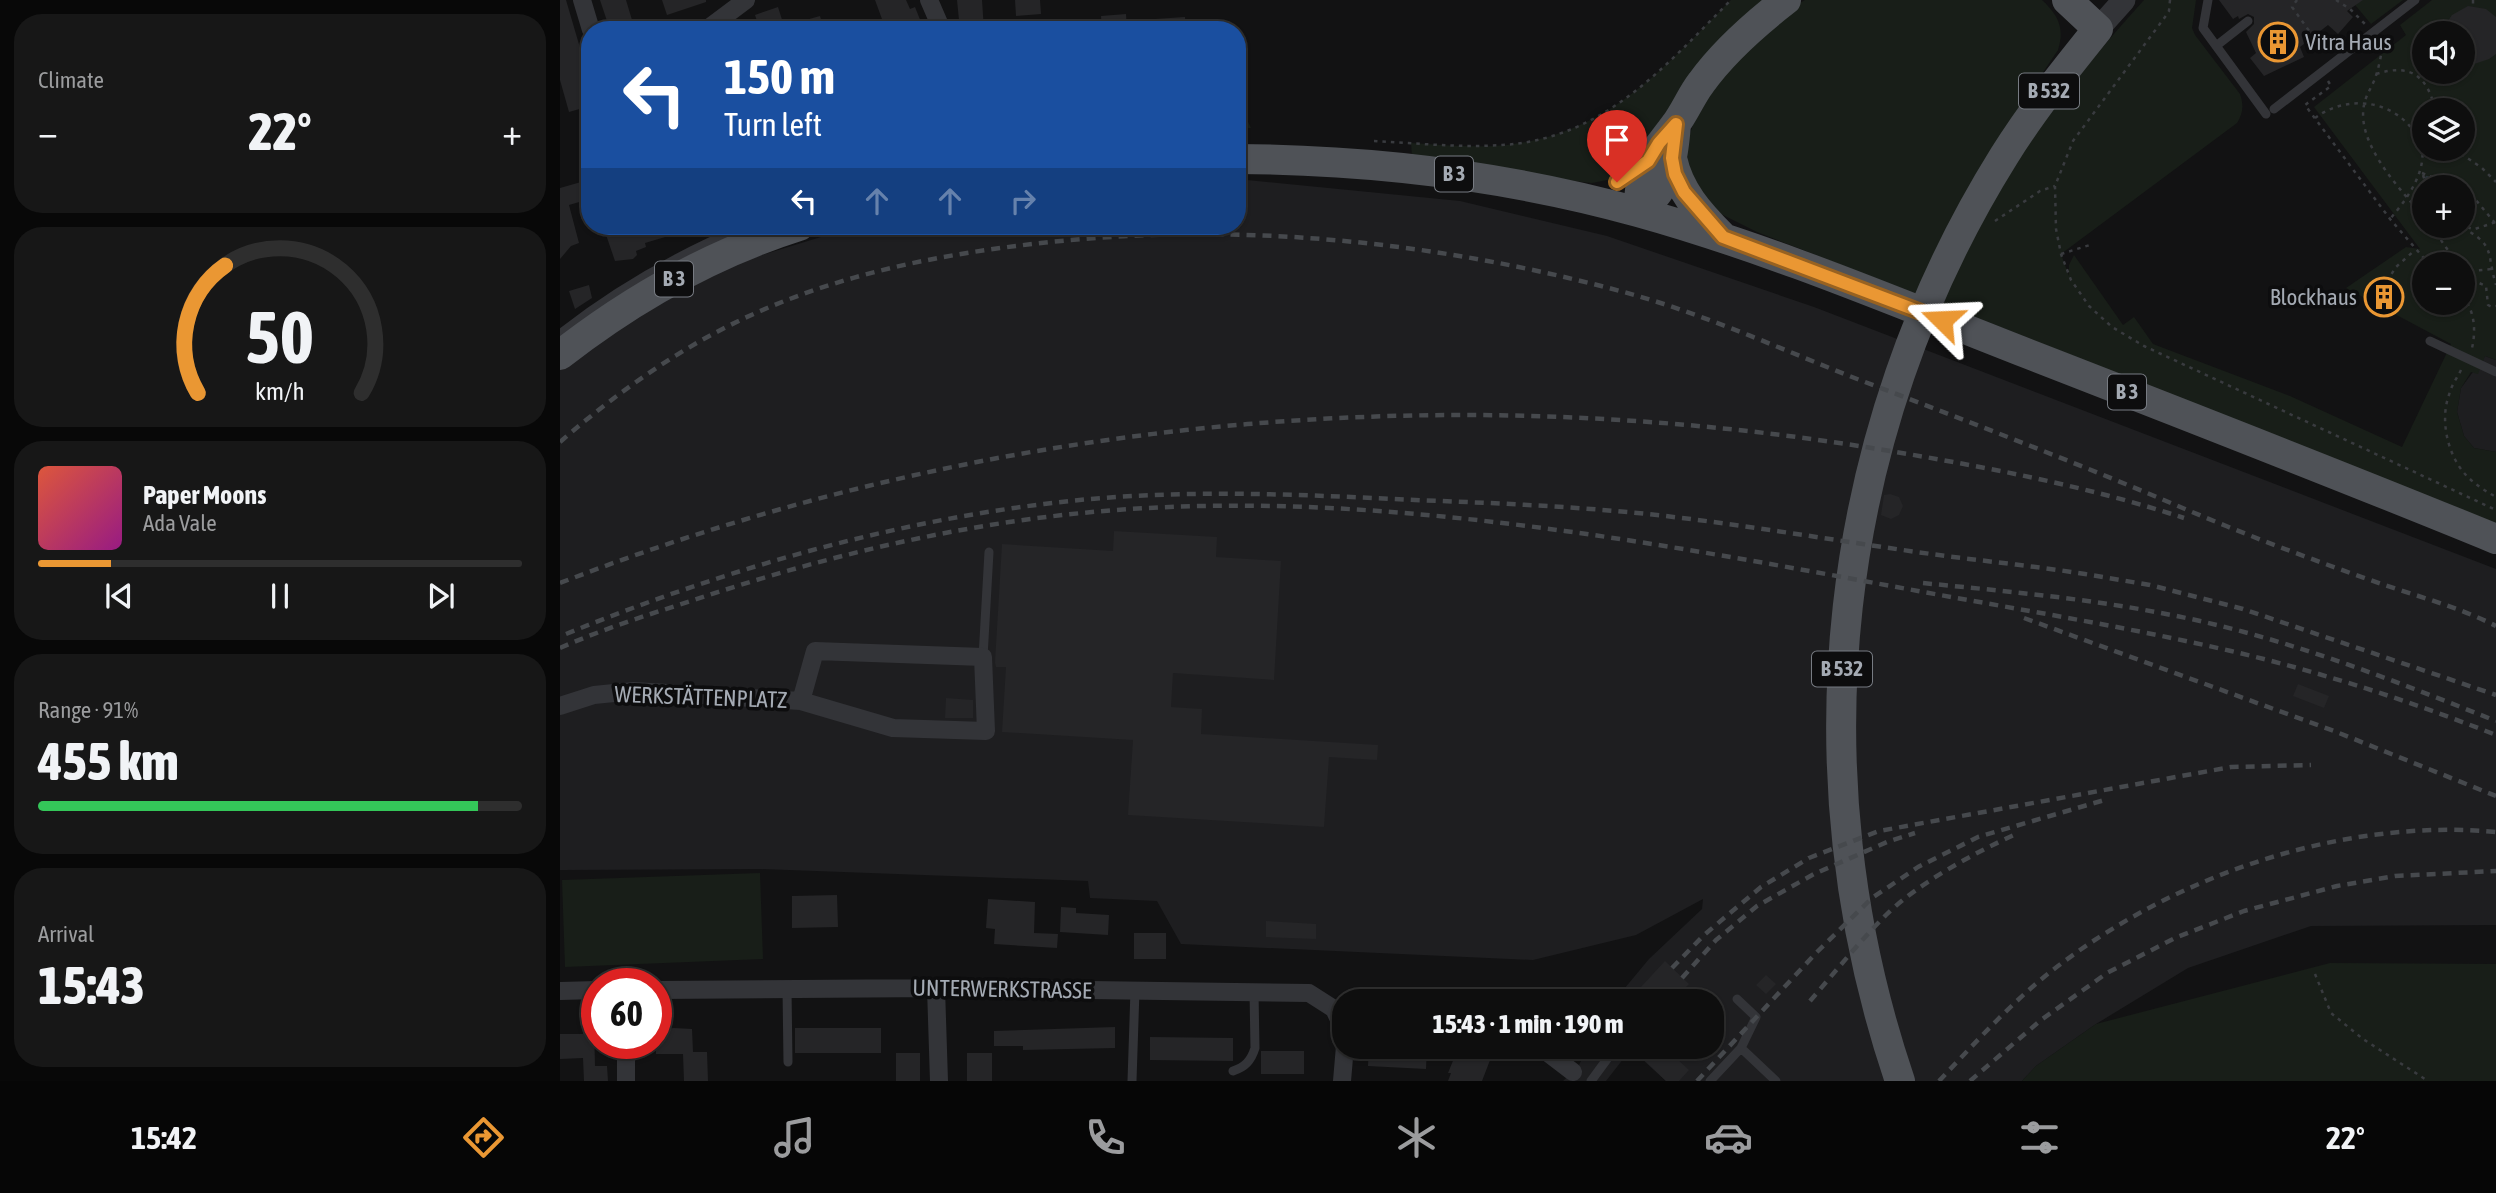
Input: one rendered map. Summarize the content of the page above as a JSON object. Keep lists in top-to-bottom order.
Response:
{
  "streets": {
    "main road": ["B 532", "B 3"],
    "street": ["WERKSTÄTTENPLATZ", "UNTERWERKSTRASSE"]
  },
  "places": {
    "building": ["Vitra Haus", "Blockhaus"]
  },
  "page": {
    "tile": [
      "Climate",
      ["Range · 91%", "455 km"],
      ["Arrival", "15:43"]
    ],
    "map_buttons": ["+", "−"],
    "turn": ["150 m", "Turn left"],
    "heat": ["−", "22°", "+"],
    "song": ["Paper Moons", "Ada Vale"],
    "limit": "60",
    "trip": "15:43 · 1 min · 190 m",
    "tabs": ["15:42", "22°"],
    "gauge": ["50", "km/h"]
  }
}
